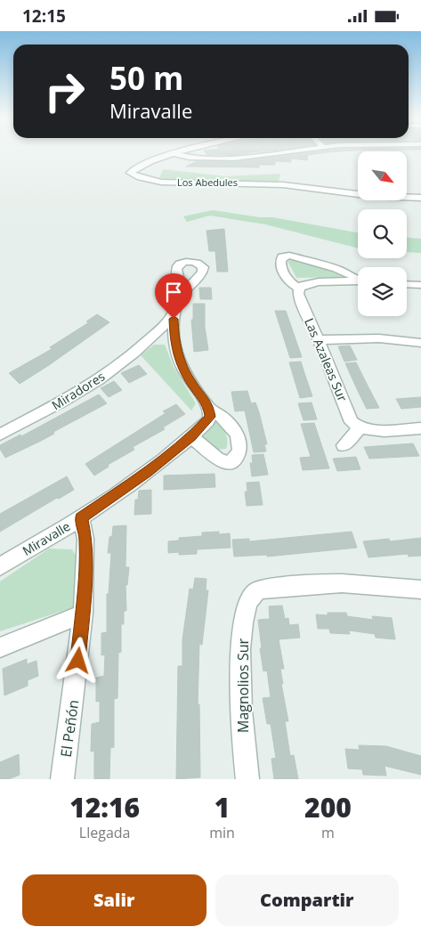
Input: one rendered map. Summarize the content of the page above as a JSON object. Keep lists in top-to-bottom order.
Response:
{
  "streets": {
    "street": [
      "Los Abedules",
      "Las Azaleas Sur",
      "Miradores",
      "Miravalle",
      "Magnolios Sur",
      "El Peñón"
    ]
  },
  "crossings": [
    ["Miravalle", "El Peñón"]
  ],
  "north": "bottom right",
  "page": {
    "status": "12:15",
    "turn": ["50 m", "Miravalle"],
    "eta": [
      "12:16",
      "Llegada",
      "1",
      "min",
      "200",
      "m"
    ],
    "buttons": ["Salir", "Compartir"]
  }
}
